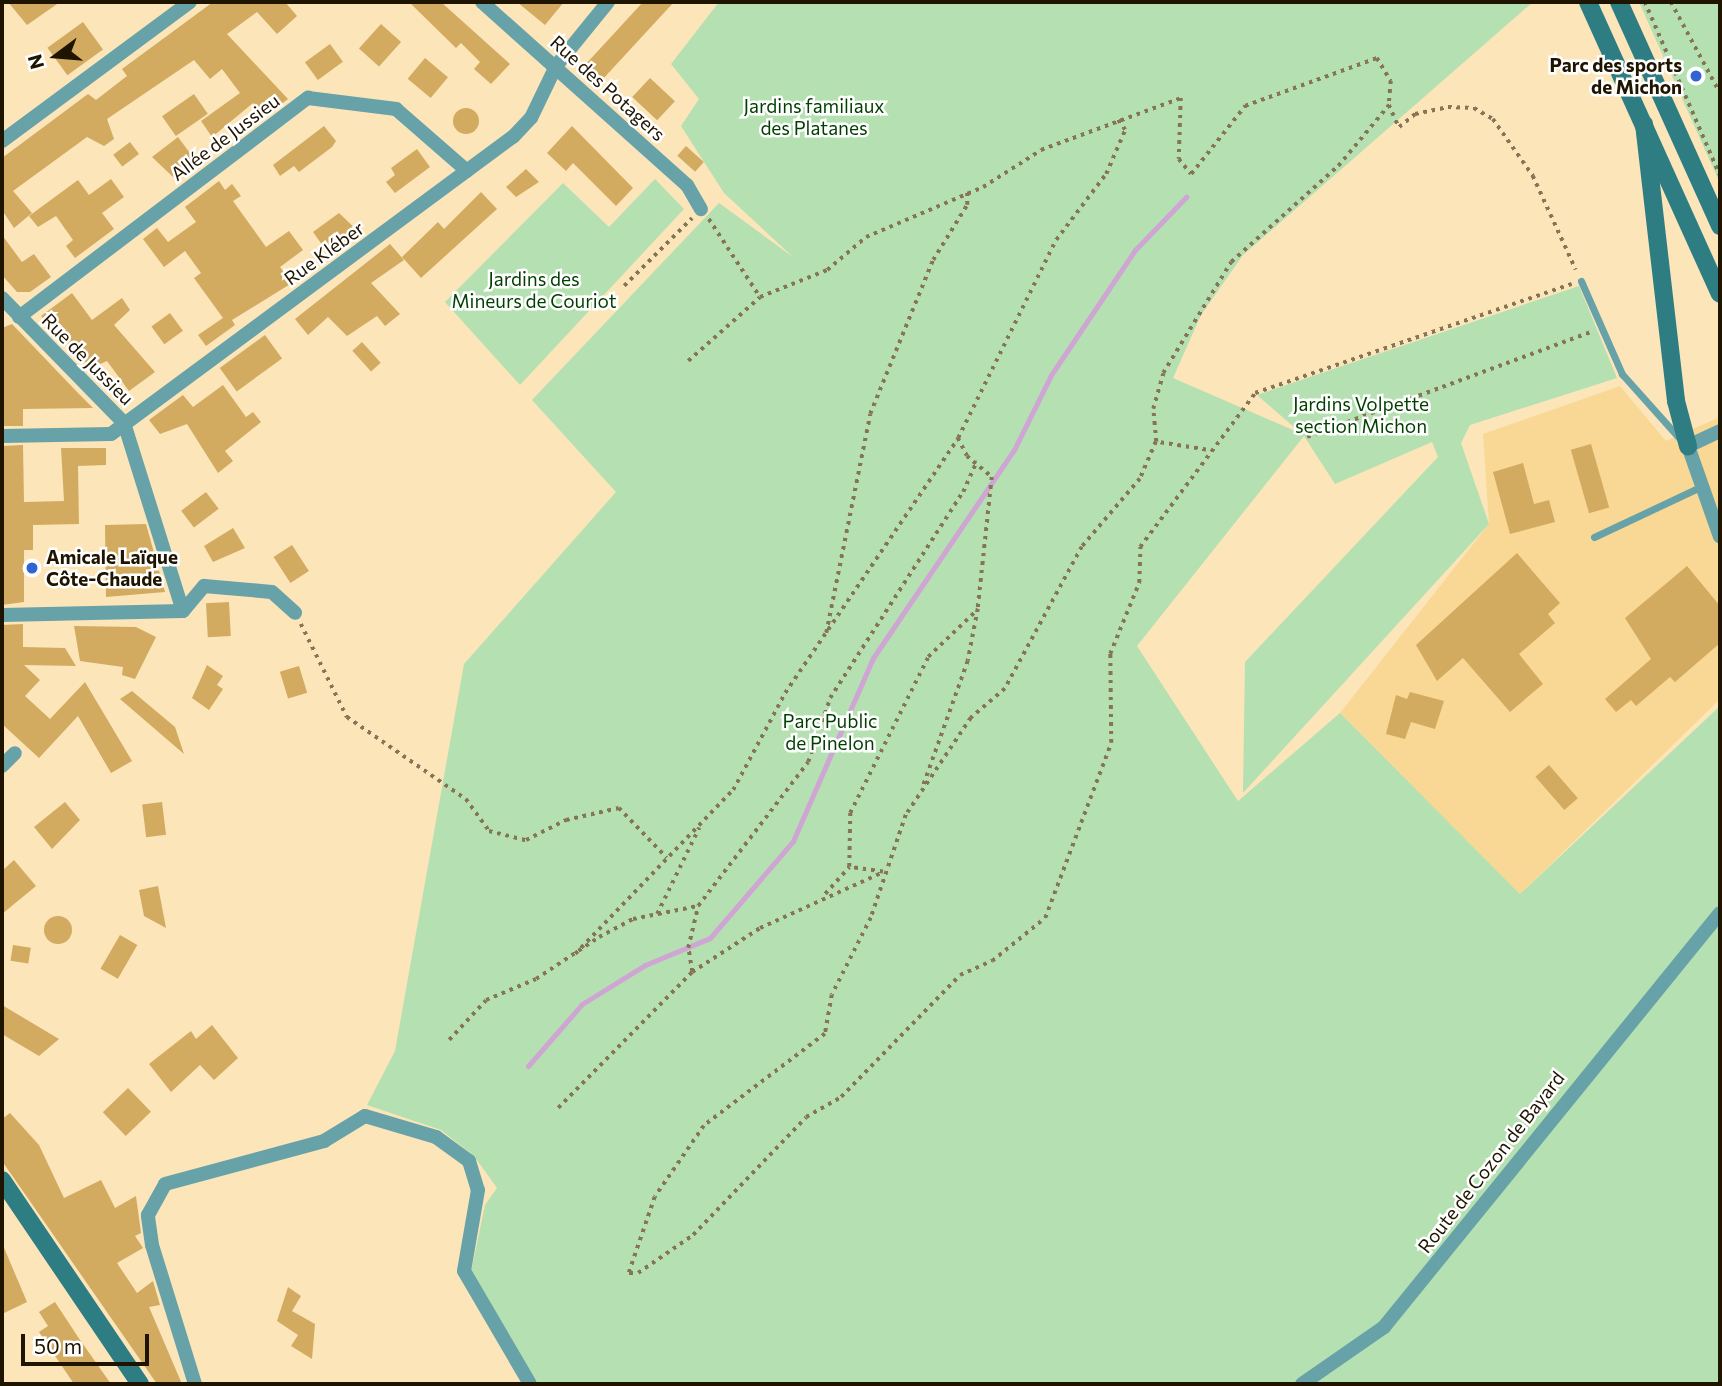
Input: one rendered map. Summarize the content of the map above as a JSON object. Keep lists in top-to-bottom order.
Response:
{
  "streets": {
    "street": [
      "Rue des Potagers",
      "Allée de Jussieu",
      "Rue Kléber",
      "Rue de Jussieu",
      "Route de Cozon de Bayard"
    ]
  },
  "crossings": [
    ["Rue des Potagers", "Rue Kléber"],
    ["Allée de Jussieu", "Rue Kléber"],
    ["Allée de Jussieu", "Rue de Jussieu"],
    ["Rue Kléber", "Rue de Jussieu"]
  ],
  "parks": [
    "Jardins familiaux des Platanes",
    "Jardins des Mineurs de Couriot",
    "Jardins Volpette section Michon",
    "Parc Public de Pinelon"
  ],
  "places": ["Parc des sports de Michon", "Amicale Laïque Côte-Chaude"],
  "scale_bar": "50 m",
  "north": "left"
}
